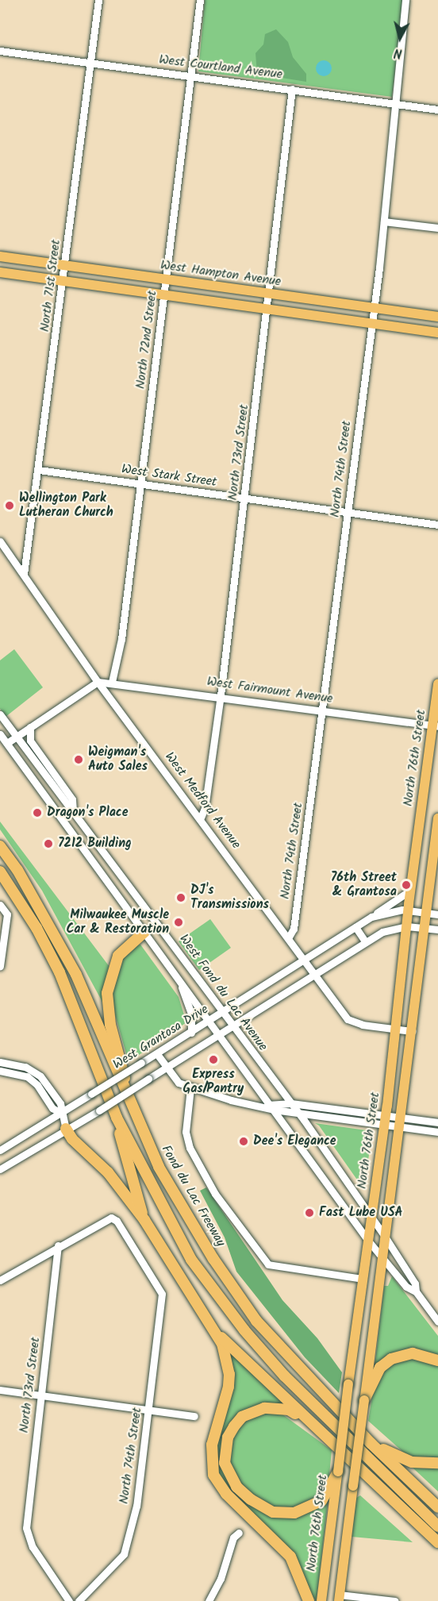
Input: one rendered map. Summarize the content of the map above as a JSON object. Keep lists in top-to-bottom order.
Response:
{
  "streets": {
    "highway": ["Fond du Lac Freeway"],
    "main road": ["West Hampton Avenue", "North 76th Street"],
    "street": [
      "West Courtland Avenue",
      "North 71st Street",
      "North 72nd Street",
      "North 73rd Street",
      "North 74th Street",
      "West Stark Street",
      "West Fairmount Avenue",
      "West Medford Avenue",
      "West Fond du Lac Avenue",
      "West Grantosa Drive"
    ]
  },
  "crossings": [
    ["West Courtland Avenue", "North 71st Street"],
    ["West Courtland Avenue", "North 72nd Street"],
    ["West Courtland Avenue", "North 73rd Street"],
    ["West Courtland Avenue", "North 74th Street"],
    ["West Hampton Avenue", "North 71st Street"],
    ["West Hampton Avenue", "North 72nd Street"],
    ["West Hampton Avenue", "North 73rd Street"],
    ["West Hampton Avenue", "North 74th Street"],
    ["North 71st Street", "West Stark Street"],
    ["North 71st Street", "West Medford Avenue"],
    ["North 72nd Street", "West Stark Street"],
    ["North 72nd Street", "West Fairmount Avenue"],
    ["North 73rd Street", "North 74th Street"],
    ["North 73rd Street", "West Stark Street"],
    ["North 73rd Street", "West Fairmount Avenue"],
    ["North 73rd Street", "West Medford Avenue"],
    ["North 74th Street", "West Stark Street"],
    ["North 74th Street", "West Fairmount Avenue"],
    ["North 74th Street", "West Medford Avenue"],
    ["West Fairmount Avenue", "North 76th Street"],
    ["West Fairmount Avenue", "West Medford Avenue"],
    ["North 76th Street", "West Medford Avenue"],
    ["North 76th Street", "West Fond du Lac Avenue"],
    ["North 76th Street", "West Grantosa Drive"],
    ["West Medford Avenue", "West Grantosa Drive"],
    ["West Fond du Lac Avenue", "West Grantosa Drive"]
  ],
  "places": [
    "Wellington Park Lutheran Church",
    "Weigman's Auto Sales",
    "Dragon's Place",
    "7212 Building",
    "76th Street & Grantosa",
    "DJ's Transmissions",
    "Milwaukee Muscle Car & Restoration",
    "Express Gas/Pantry",
    "Dee's Elegance",
    "Fast Lube USA"
  ],
  "north": "bottom"
}
